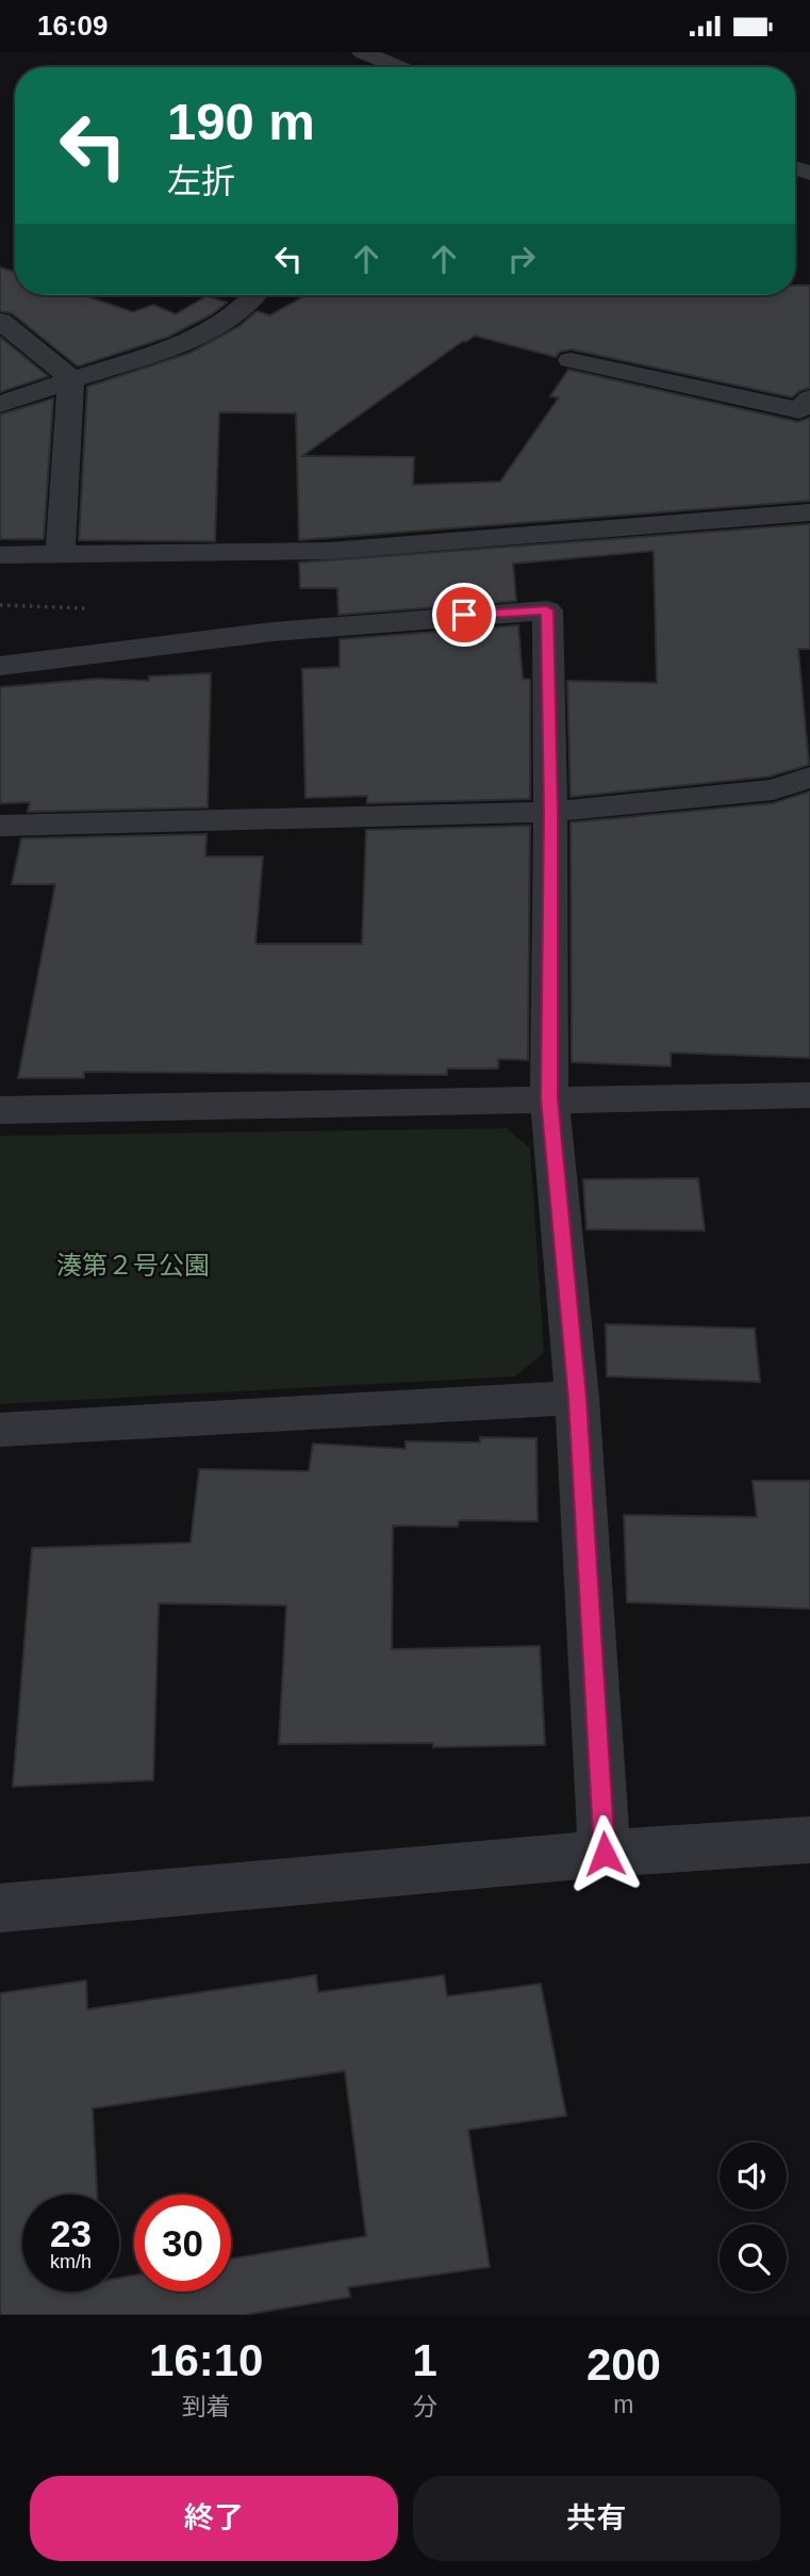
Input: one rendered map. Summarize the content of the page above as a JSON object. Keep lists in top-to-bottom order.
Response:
{
  "parks": ["湊第２号公園"],
  "page": {
    "status": "16:09",
    "turn": ["190 m", "左折"],
    "speed": "23 km/h",
    "limit": "30",
    "eta": [
      "16:10",
      "到着",
      "1",
      "分",
      "200",
      "m"
    ],
    "buttons": ["終了", "共有"]
  }
}
